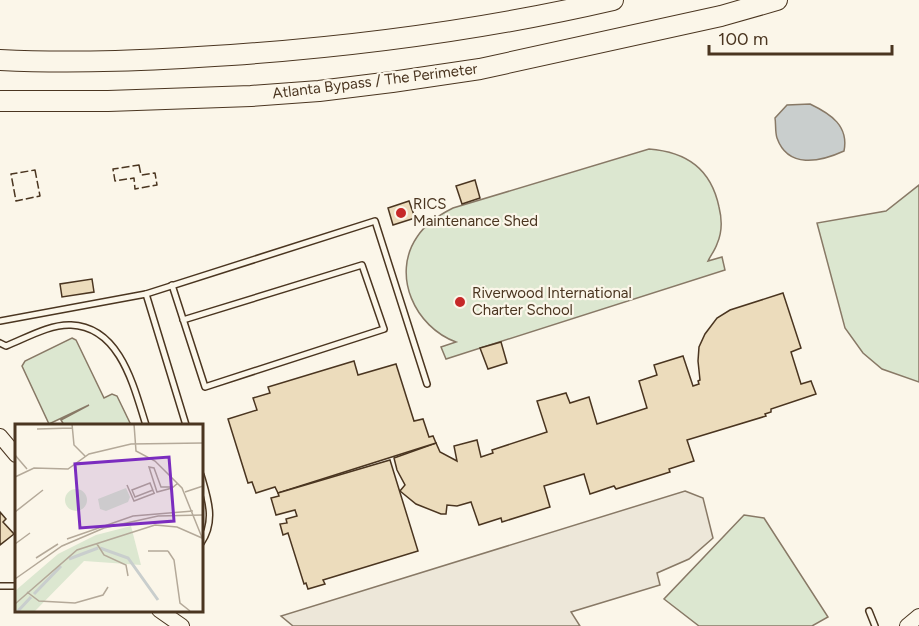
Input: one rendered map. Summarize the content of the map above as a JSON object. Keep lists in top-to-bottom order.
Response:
{
  "streets": {
    "highway": ["Atlanta Bypass / The Perimeter"]
  },
  "places": ["RICS Maintenance Shed", "Riverwood International Charter School"],
  "scale_bar": "100 m"
}
